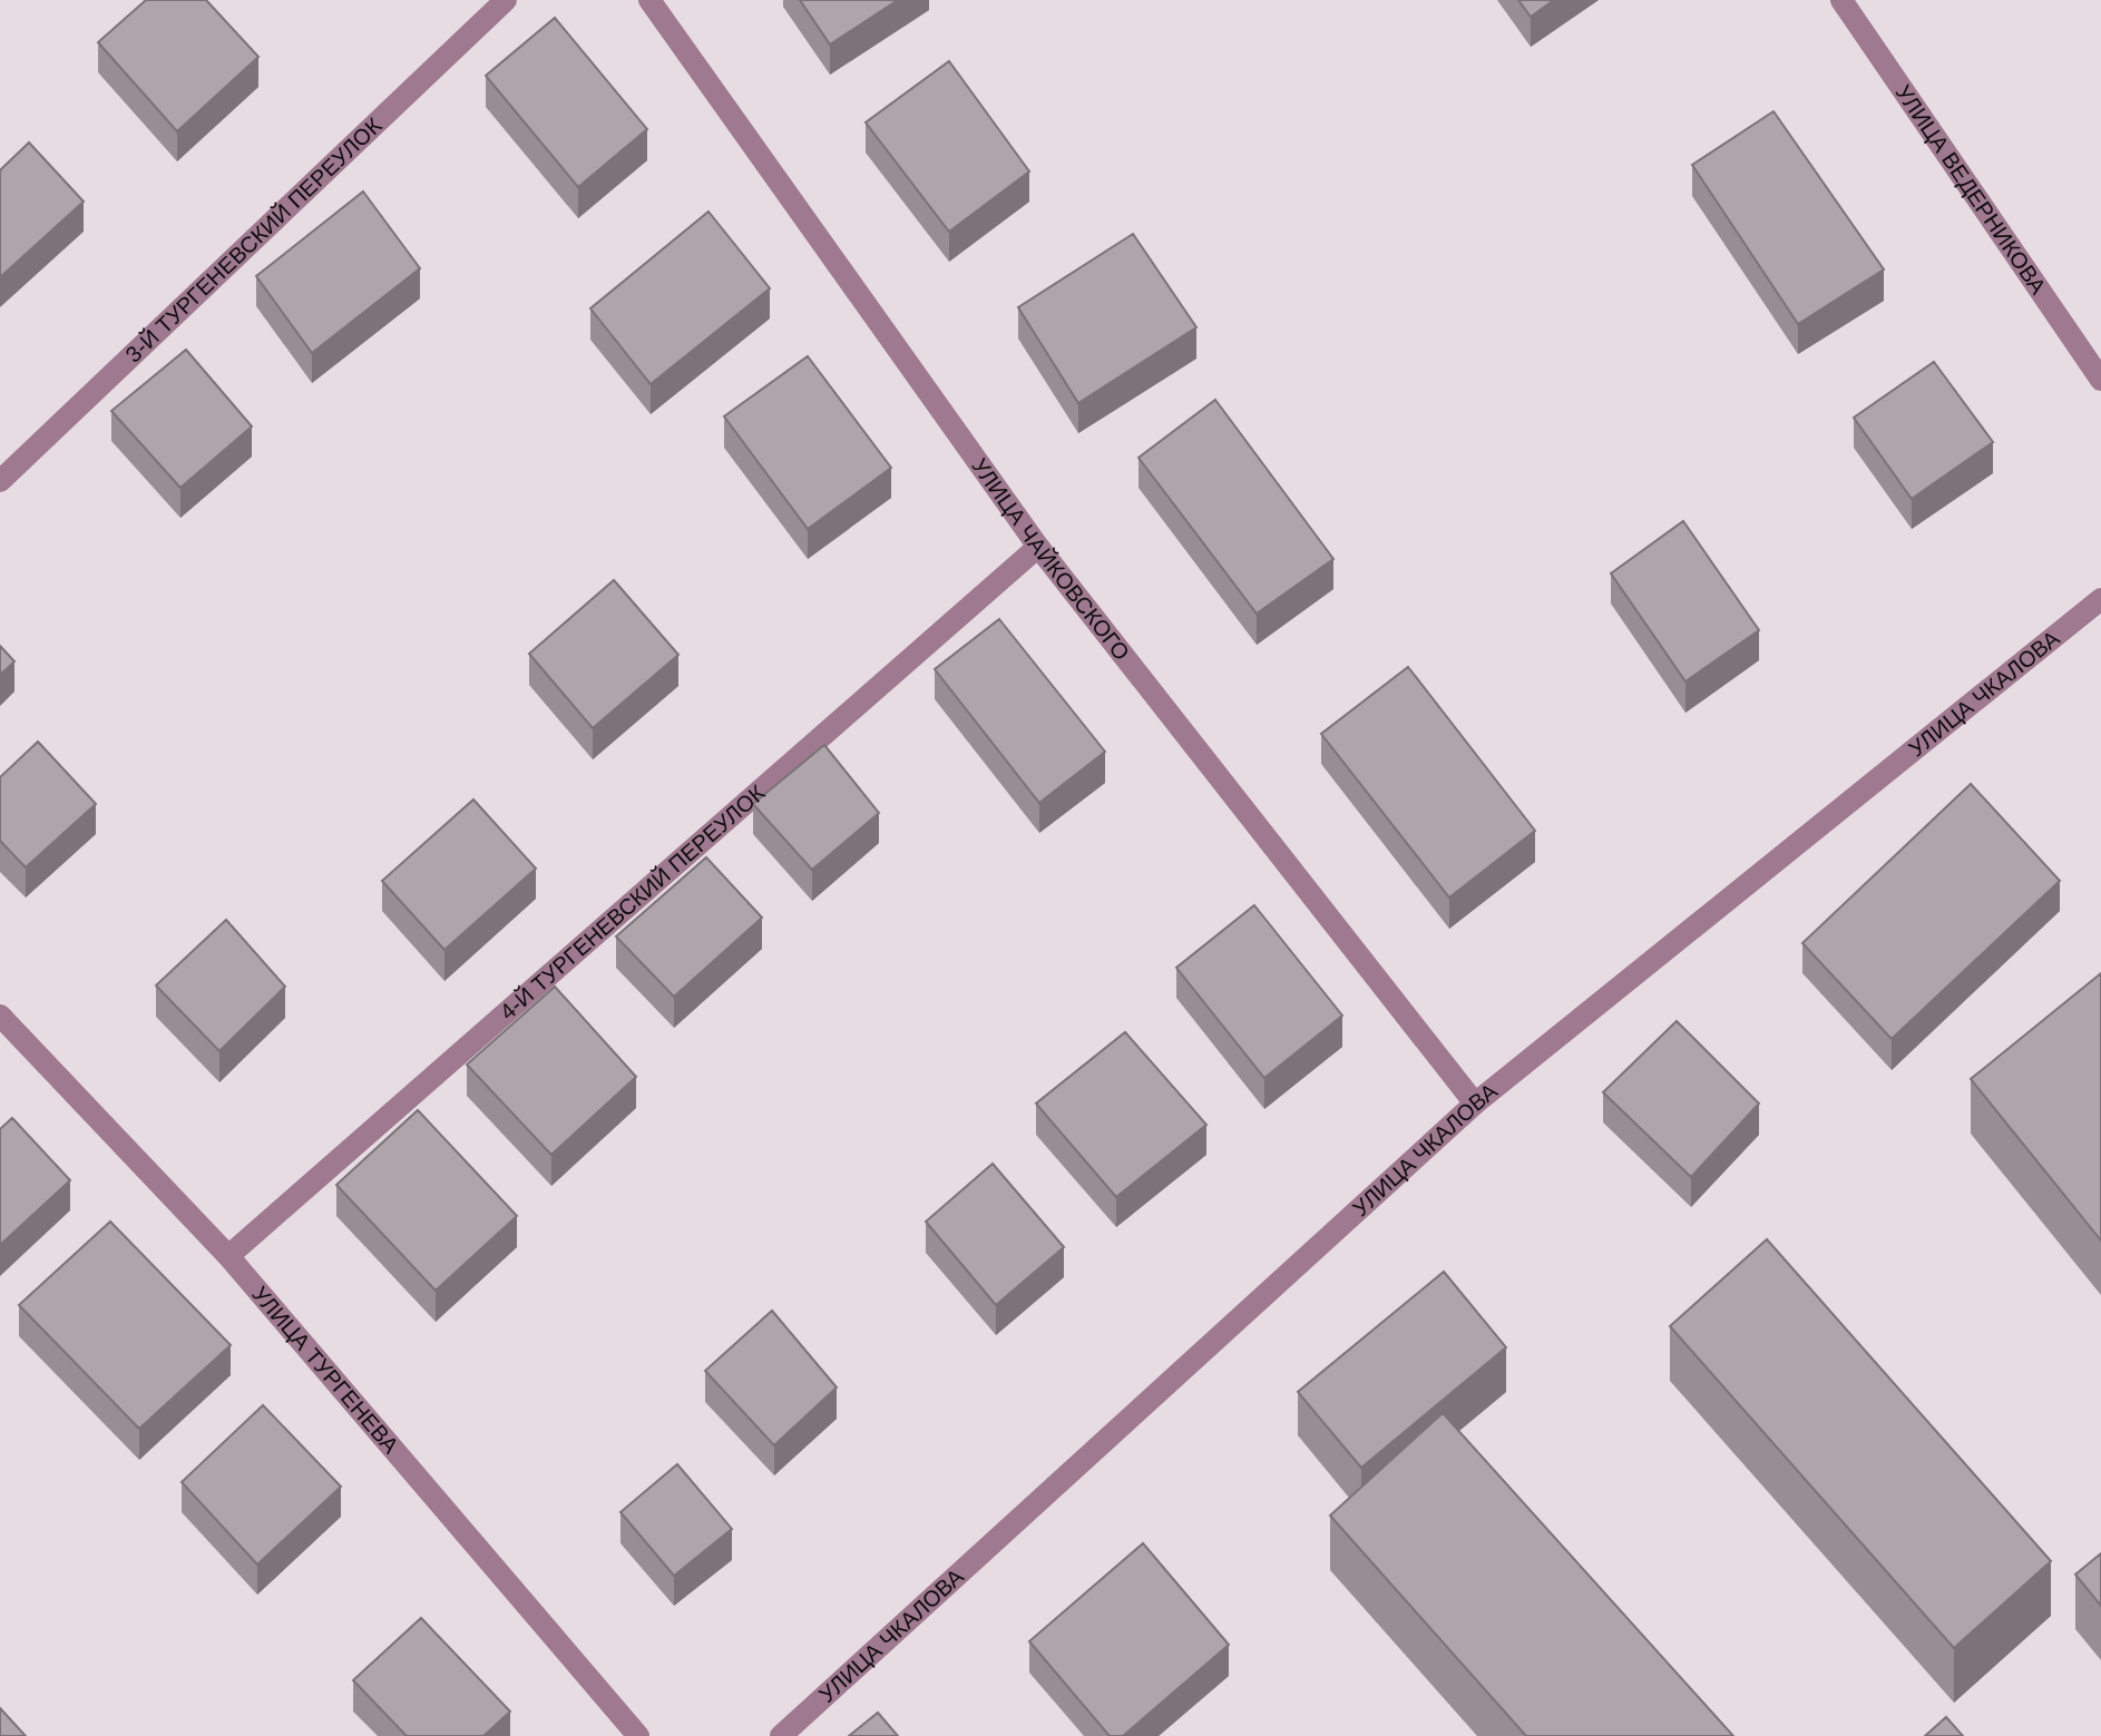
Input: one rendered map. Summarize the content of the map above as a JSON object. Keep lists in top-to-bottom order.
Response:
{
  "streets": {
    "street": [
      "УЛИЦА ВЕДЕРНИКОВА",
      "3-Й ТУРГЕНЕВСКИЙ ПЕРЕУЛОК",
      "УЛИЦА ЧАЙКОВСКОГО",
      "УЛИЦА ЧКАЛОВА",
      "4-Й ТУРГЕНЕВСКИЙ ПЕРЕУЛОК",
      "УЛИЦА ТУРГЕНЕВА"
    ]
  },
  "crossings": [
    ["УЛИЦА ЧАЙКОВСКОГО", "УЛИЦА ЧКАЛОВА"],
    ["УЛИЦА ЧАЙКОВСКОГО", "4-Й ТУРГЕНЕВСКИЙ ПЕРЕУЛОК"],
    ["4-Й ТУРГЕНЕВСКИЙ ПЕРЕУЛОК", "УЛИЦА ТУРГЕНЕВА"]
  ]
}
